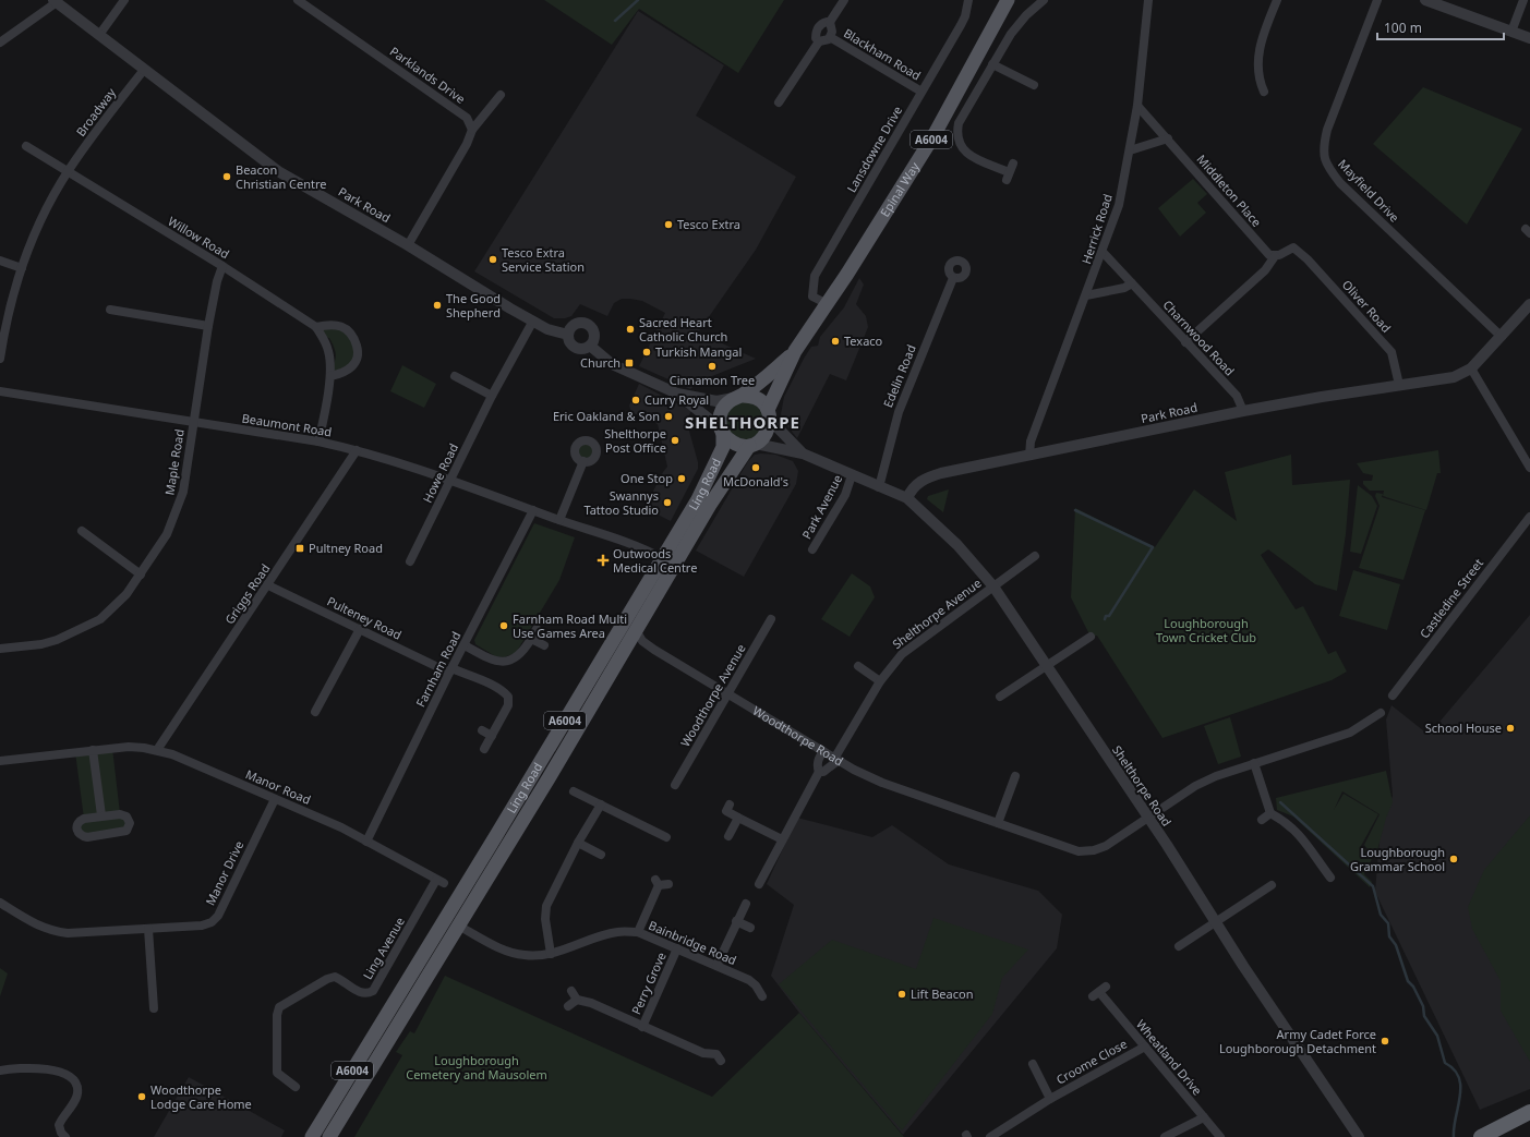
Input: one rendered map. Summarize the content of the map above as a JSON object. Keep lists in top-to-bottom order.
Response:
{
  "streets": {
    "main road": ["A6004", "Epinal Way", "Ling Road"],
    "street": [
      "Blackham Road",
      "Parklands Drive",
      "Broadway",
      "Lansdowne Drive",
      "Middleton Place",
      "Mayfield Drive",
      "Park Road",
      "Herrick Road",
      "Willow Road",
      "Oliver Road",
      "Charnwood Road",
      "Edelin Road",
      "Beaumont Road",
      "Maple Road",
      "Howe Road",
      "Park Avenue",
      "Griggs Road",
      "Castledine Street",
      "Shelthorpe Avenue",
      "Pulteney Road",
      "Farnham Road",
      "Woodthorpe Avenue",
      "Woodthorpe Road",
      "Shelthorpe Road",
      "Manor Road",
      "Manor Drive",
      "Bainbridge Road",
      "Ling Avenue",
      "Perry Grove",
      "Wheatland Drive",
      "Croome Close"
    ]
  },
  "crossings": [
    ["Blackham Road", "Lansdowne Drive"],
    ["Broadway", "Park Road"],
    ["Broadway", "Willow Road"],
    ["A6004", "Epinal Way"],
    ["A6004", "Ling Road"],
    ["Lansdowne Drive", "Epinal Way"],
    ["Epinal Way", "Ling Road"],
    ["Middleton Place", "Herrick Road"],
    ["Middleton Place", "Oliver Road"],
    ["Mayfield Drive", "Park Road"],
    ["Park Road", "Herrick Road"],
    ["Park Road", "Oliver Road"],
    ["Park Road", "Charnwood Road"],
    ["Park Road", "Howe Road"],
    ["Park Road", "Shelthorpe Road"],
    ["Herrick Road", "Charnwood Road"],
    ["Willow Road", "Beaumont Road"],
    ["Willow Road", "Maple Road"],
    ["Beaumont Road", "Maple Road"],
    ["Beaumont Road", "Howe Road"],
    ["Beaumont Road", "Ling Road"],
    ["Beaumont Road", "Griggs Road"],
    ["Beaumont Road", "Farnham Road"],
    ["Ling Road", "Woodthorpe Road"],
    ["Ling Road", "Bainbridge Road"],
    ["Griggs Road", "Pulteney Road"],
    ["Griggs Road", "Manor Road"],
    ["Shelthorpe Avenue", "Woodthorpe Road"],
    ["Shelthorpe Avenue", "Shelthorpe Road"],
    ["Pulteney Road", "Farnham Road"],
    ["Farnham Road", "Manor Road"],
    ["Woodthorpe Avenue", "Woodthorpe Road"],
    ["Woodthorpe Road", "Shelthorpe Road"],
    ["Manor Road", "Manor Drive"],
    ["Manor Road", "Ling Avenue"],
    ["Bainbridge Road", "Perry Grove"],
    ["Wheatland Drive", "Croome Close"]
  ],
  "districts": ["SHELTHORPE"],
  "parks": ["Loughborough Town Cricket Club", "Loughborough Cemetery and Mausolem"],
  "places": {
    "other": [
      "Beacon Christian Centre",
      "Tesco Extra",
      "Tesco Extra Service Station",
      "The Good Shepherd",
      "Sacred Heart Catholic Church",
      "Texaco",
      "Turkish Mangal",
      "Cinnamon Tree",
      "Curry Royal",
      "Eric Oakland & Son",
      "Shelthorpe Post Office",
      "McDonald's",
      "One Stop",
      "Swannys Tattoo Studio",
      "Farnham Road Multi Use Games Area",
      "School House",
      "Loughborough Grammar School",
      "Lift Beacon",
      "Army Cadet Force Loughborough Detachment",
      "Woodthorpe Lodge Care Home"
    ],
    "transit": ["Church", "Pultney Road"],
    "health": ["Outwoods Medical Centre"]
  },
  "scale_bar": "100 m"
}
